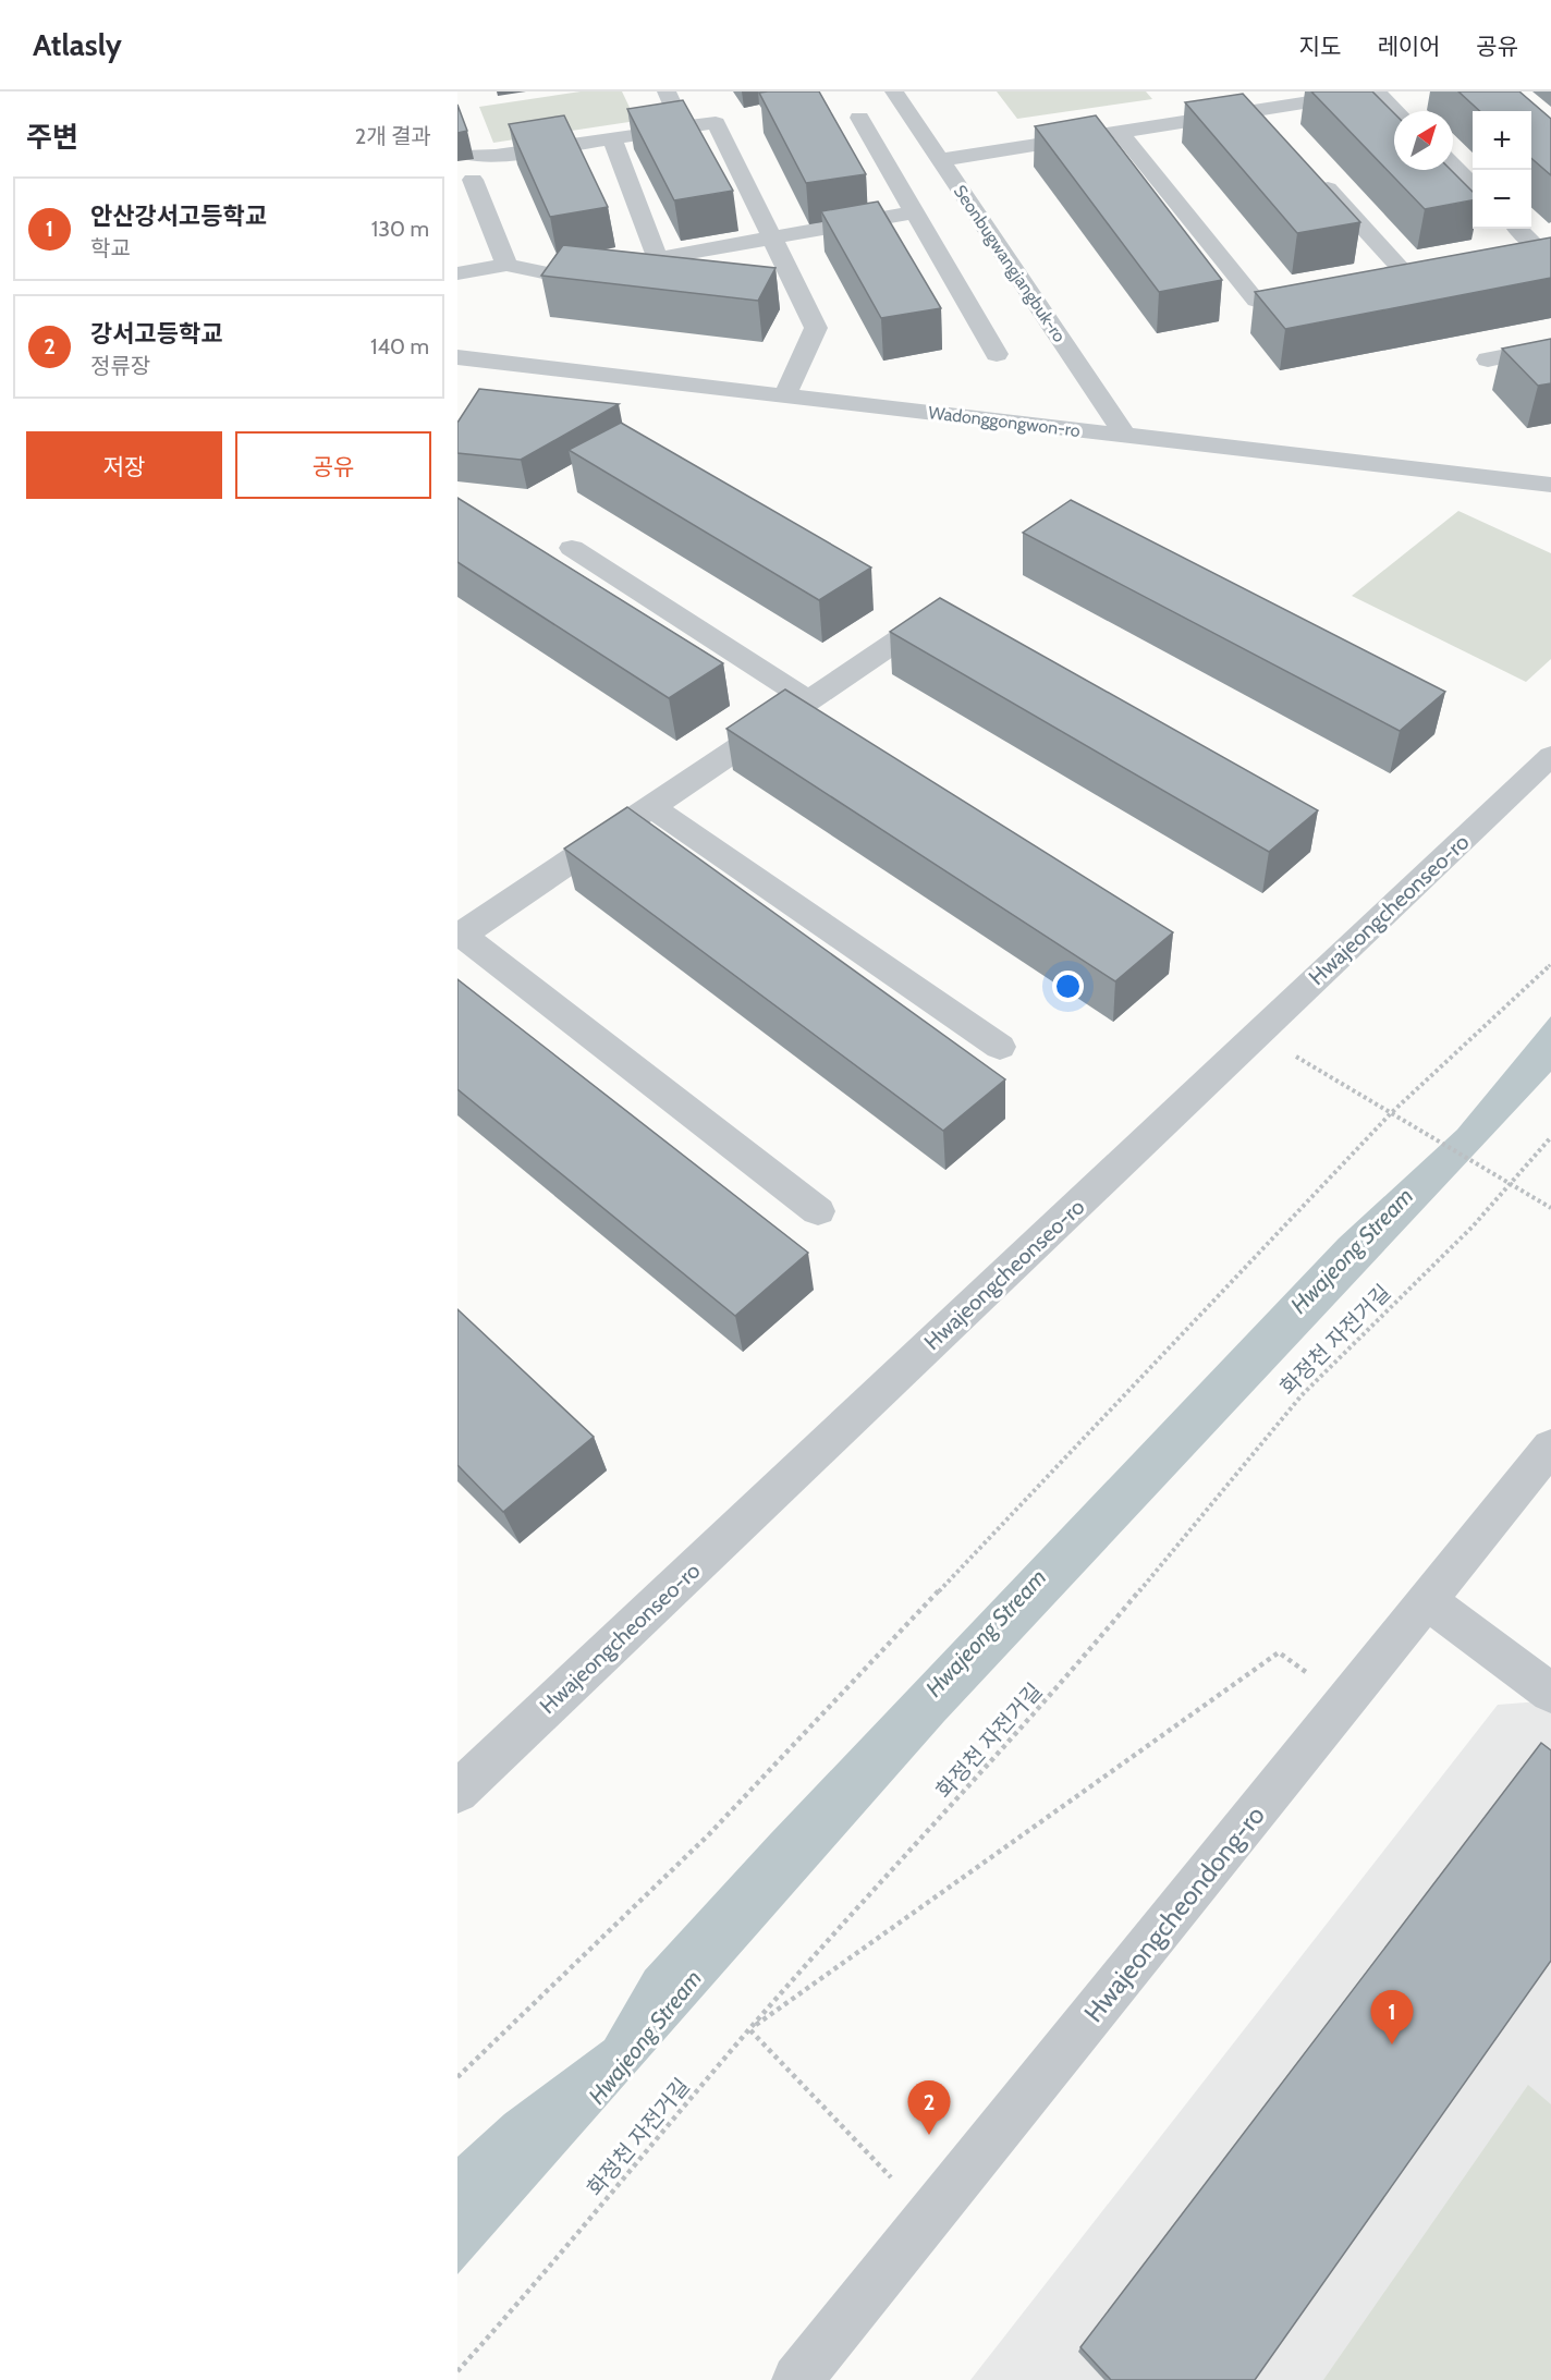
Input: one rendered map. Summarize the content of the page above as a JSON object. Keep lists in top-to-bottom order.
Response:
{
  "streets": {
    "street": [
      "Seonbugwangjangbuk-ro",
      "Wadonggongwon-ro",
      "Hwajeongcheonseo-ro",
      "Hwajeongcheondong-ro"
    ],
    "path": ["화정천 자전거길"]
  },
  "crossings": [
    ["Seonbugwangjangbuk-ro", "Wadonggongwon-ro"]
  ],
  "water": ["Hwajeong Stream"],
  "north": "top right",
  "page": {
    "header": "Atlasly",
    "nav": ["지도", "레이어", "공유"],
    "heading": ["주변", "2개 결과"],
    "map_buttons": ["+", "−"],
    "list": [
      {
        "mark": "1",
        "name": "안산강서고등학교",
        "note": "학교",
        "value": "130 m"
      },
      {
        "mark": "2",
        "name": "강서고등학교",
        "note": "정류장",
        "value": "140 m"
      }
    ],
    "buttons": ["저장", "공유"],
    "pins": ["1", "2"]
  }
}
